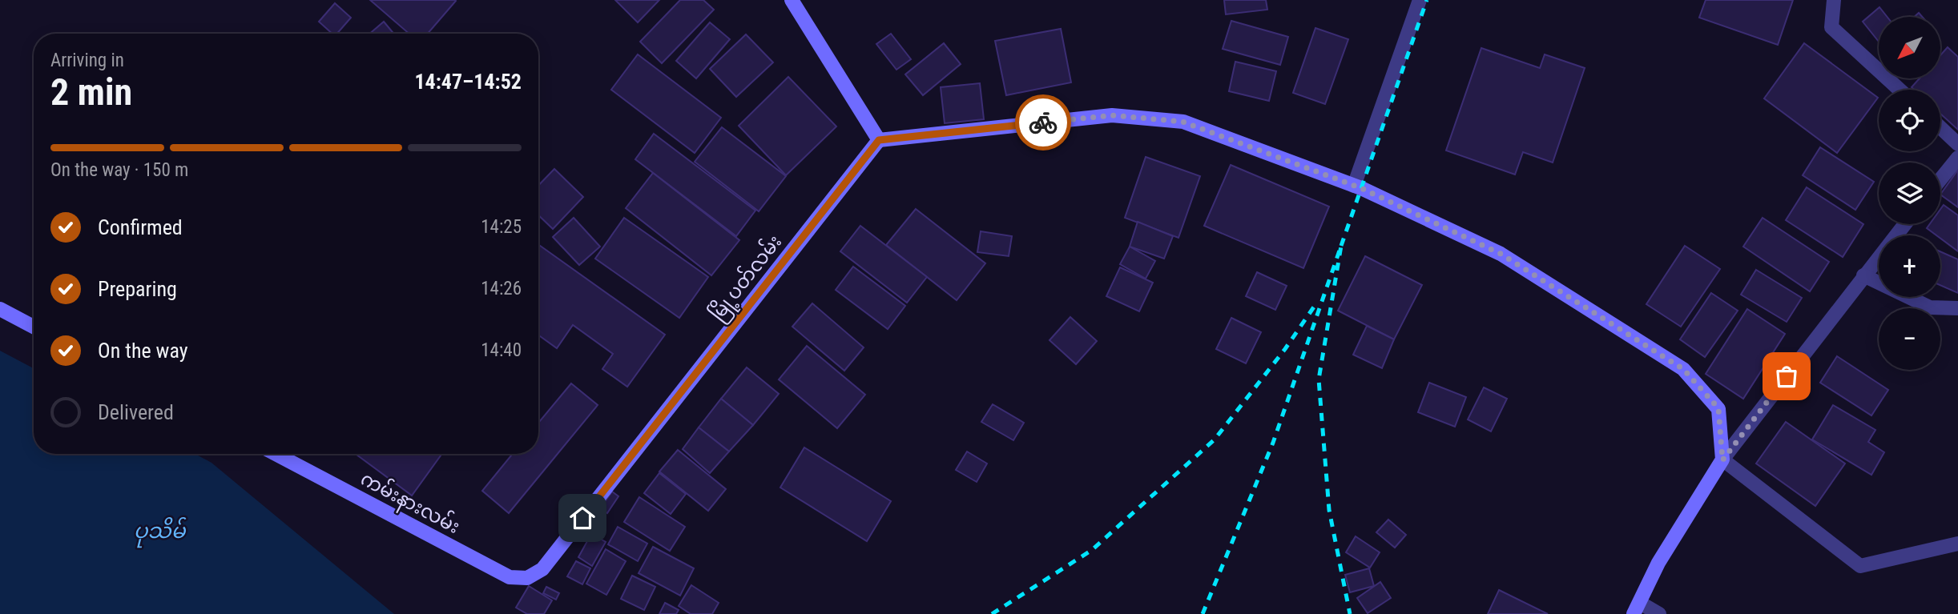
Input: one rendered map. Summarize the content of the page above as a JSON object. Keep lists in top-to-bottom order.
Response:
{
  "streets": {
    "street": ["မြို့ပတ်လမ်း", "ကမ်းနားလမ်း"]
  },
  "crossings": [
    ["မြို့ပတ်လမ်း", "ကမ်းနားလမ်း"]
  ],
  "water": ["ပုသိမ်"],
  "north": "bottom left",
  "page": {
    "map_buttons": ["+", "−"],
    "heading": ["2 min", "Arriving in", "14:47–14:52"],
    "bar": "On the way · 150 m",
    "list": [
      ["Confirmed", "14:25"],
      ["Preparing", "14:26"],
      ["On the way", "14:40"],
      "Delivered"
    ]
  }
}
